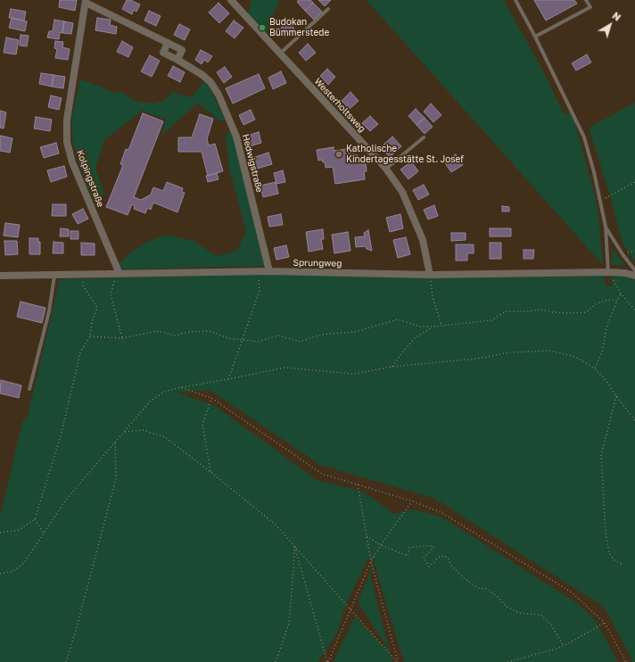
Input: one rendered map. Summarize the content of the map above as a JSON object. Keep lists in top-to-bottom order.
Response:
{
  "streets": {
    "street": [
      "Westerholtsweg",
      "Hedwigstraße",
      "Kolpingstraße",
      "Sprungweg"
    ]
  },
  "crossings": [
    ["Westerholtsweg", "Sprungweg"],
    ["Hedwigstraße", "Sprungweg"],
    ["Kolpingstraße", "Sprungweg"]
  ],
  "places": ["Budokan Bümmerstede", "Katholische Kindertagesstätte St. Josef"],
  "north": "top right"
}
